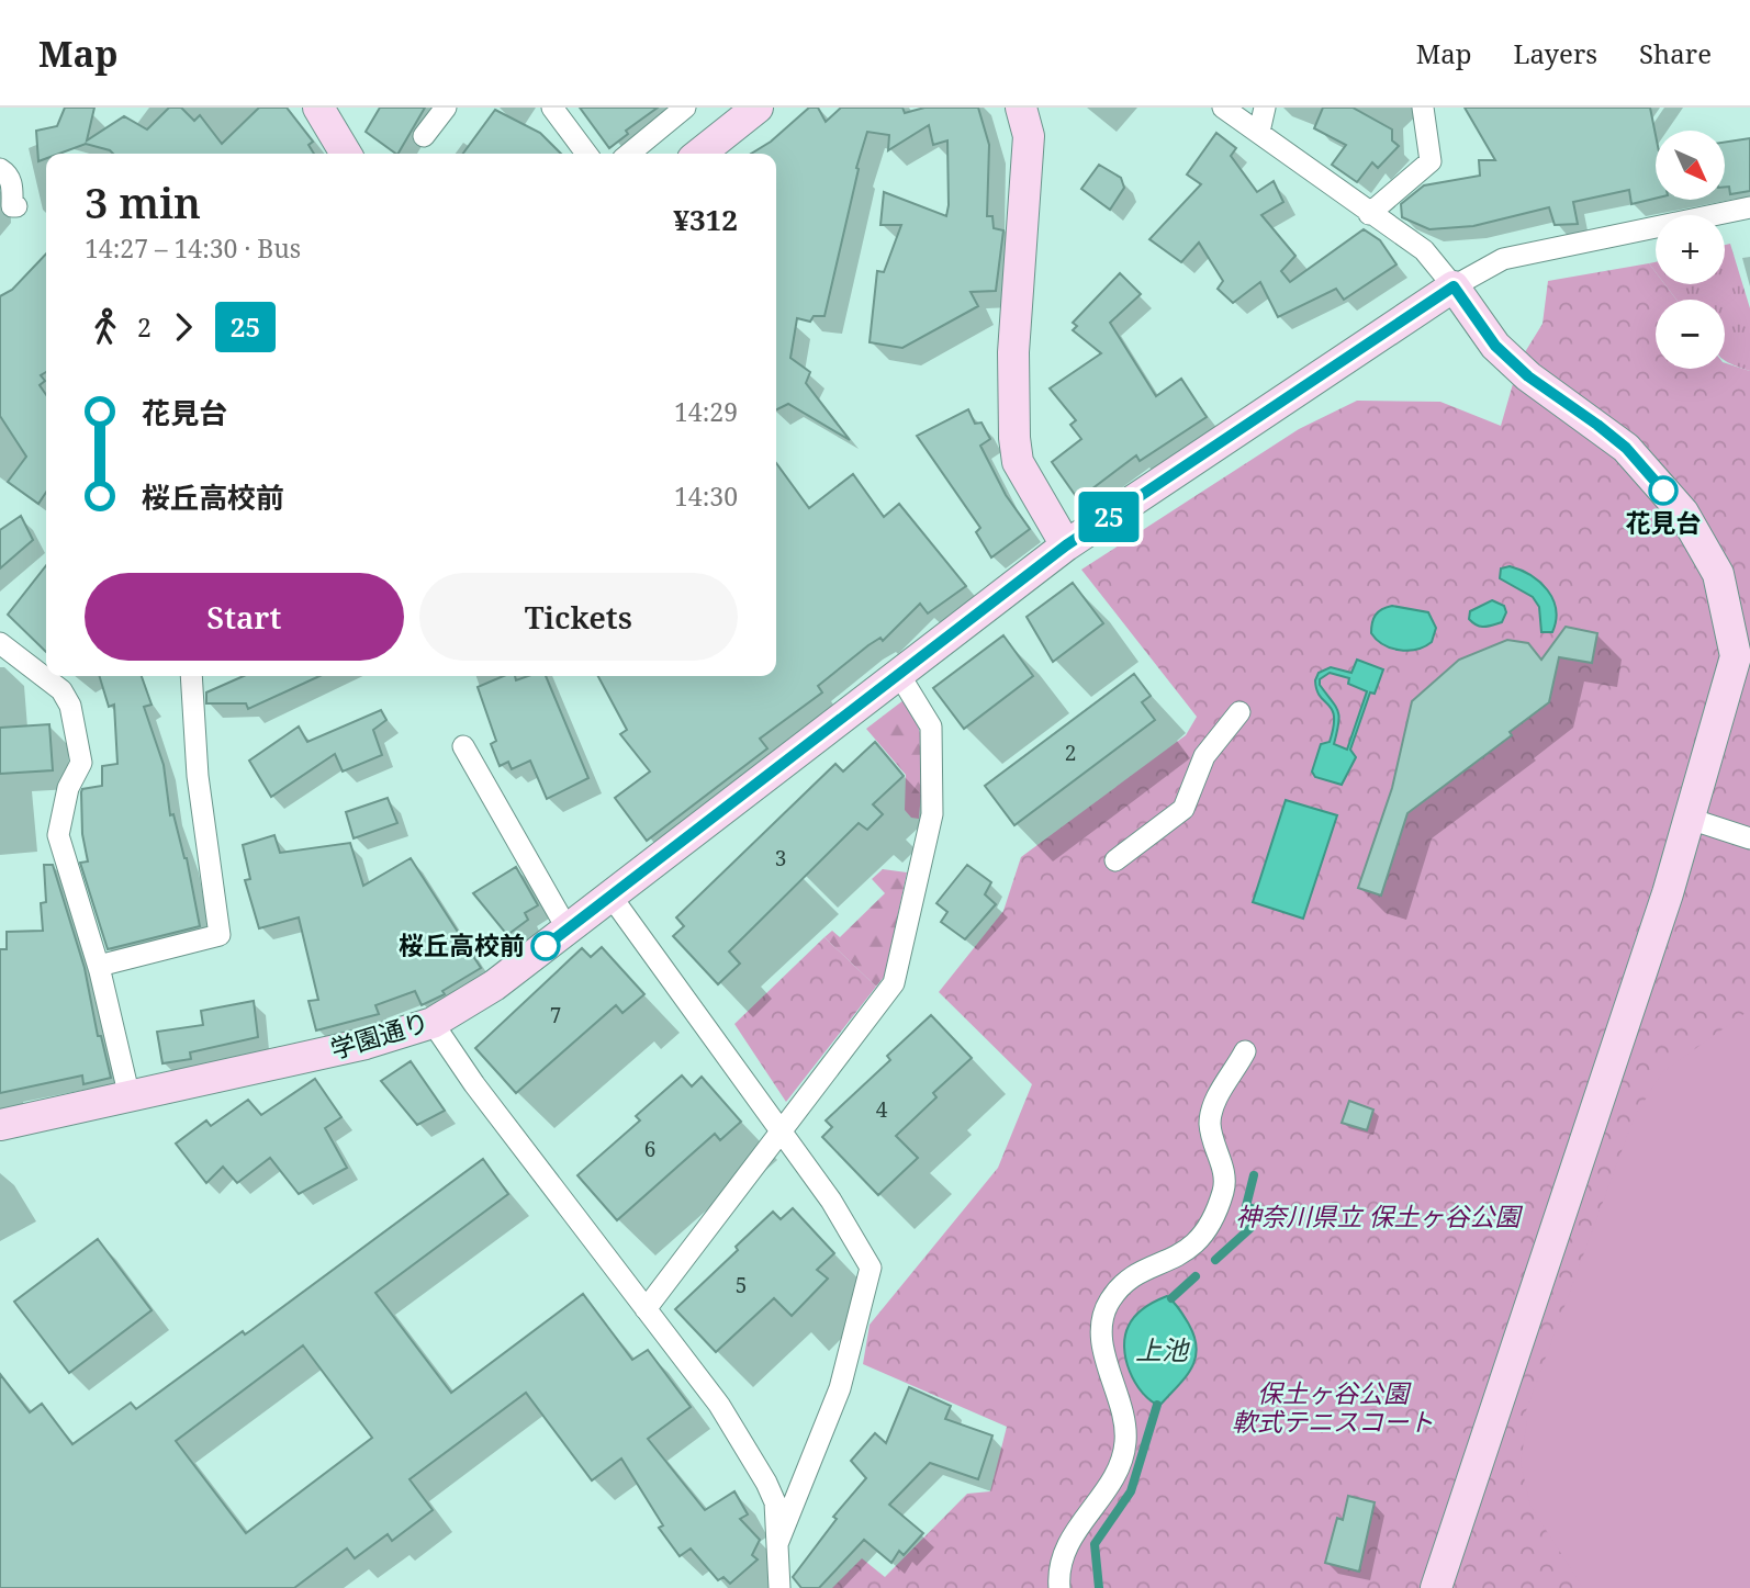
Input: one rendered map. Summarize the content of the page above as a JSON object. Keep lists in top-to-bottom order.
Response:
{
  "streets": {
    "street": ["学園通り"]
  },
  "water": ["上池"],
  "parks": ["神奈川県立 保土ヶ谷公園", "保土ヶ谷公園 軟式テニスコート"],
  "places": ["花見台", "桜丘高校前"],
  "lines": ["bus line 25"],
  "house_numbers": [
    "2",
    "3",
    "7",
    "4",
    "6",
    "5"
  ],
  "north": "bottom right",
  "page": {
    "header": "Map",
    "nav": ["Map", "Layers", "Share"],
    "on_map": "25",
    "map_buttons": ["+", "−"],
    "heading": ["3 min", "14:27 – 14:30 · Bus", "¥312"],
    "legs": ["2", "25"],
    "list": [
      {
        "name": "花見台",
        "value": "14:29"
      },
      {
        "name": "桜丘高校前",
        "value": "14:30"
      }
    ],
    "buttons": ["Start", "Tickets"]
  }
}
